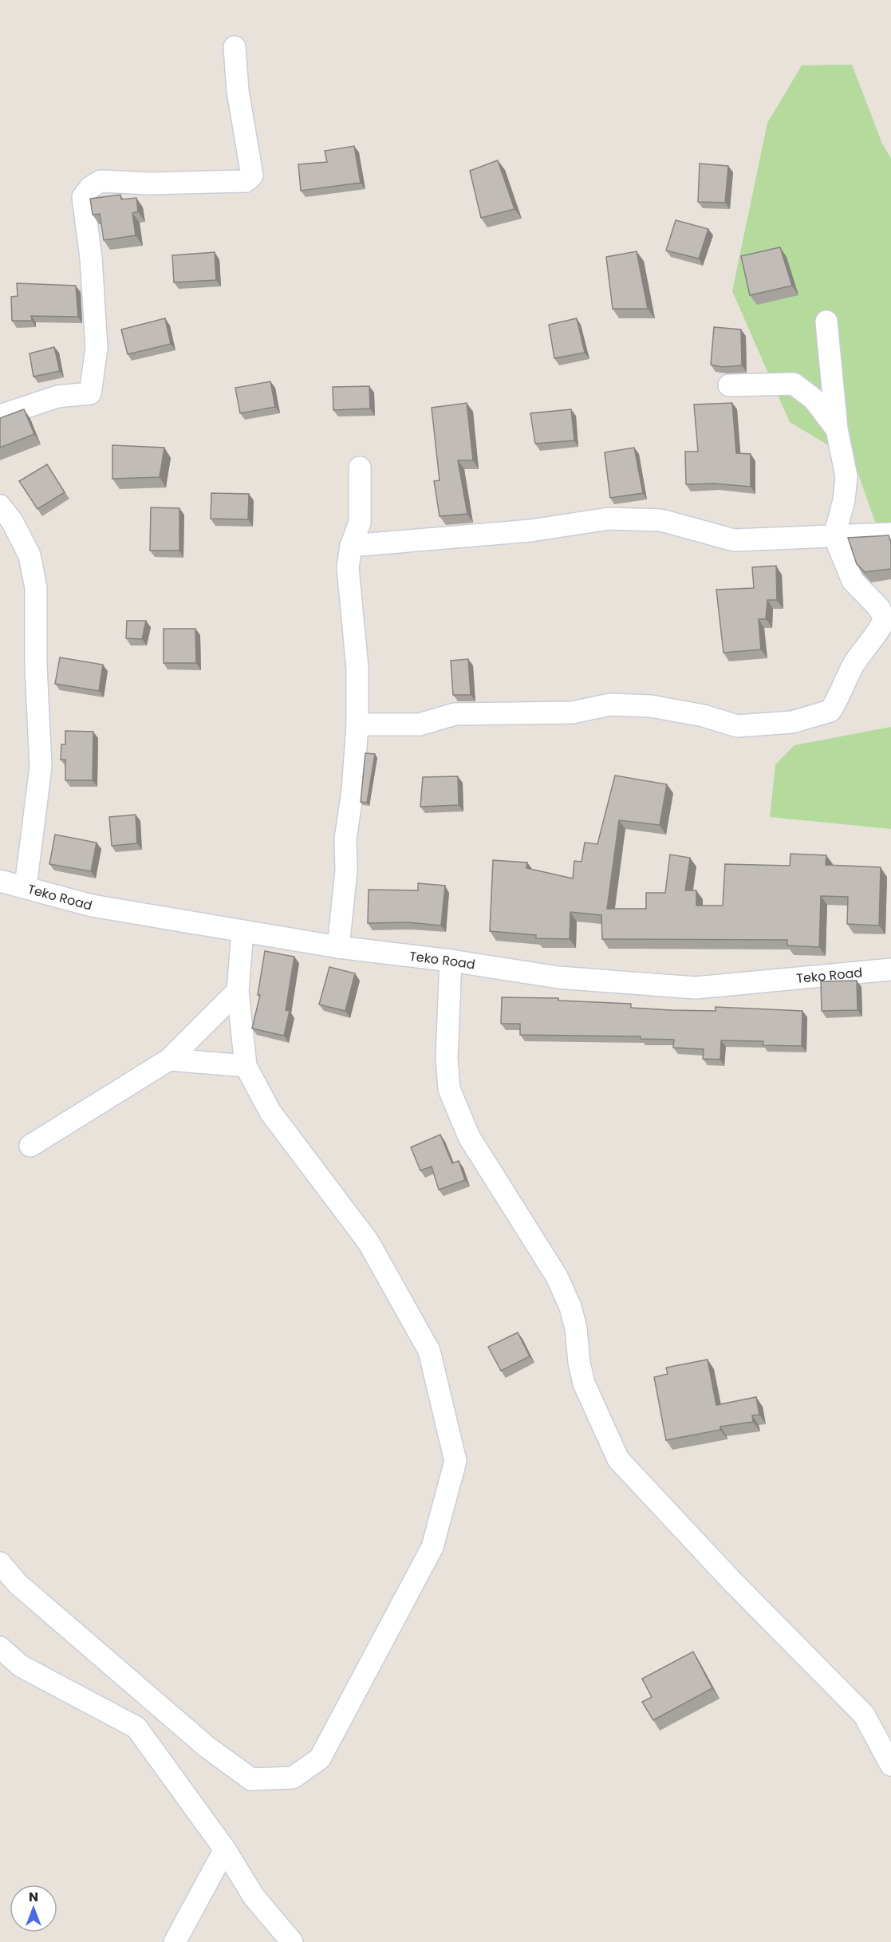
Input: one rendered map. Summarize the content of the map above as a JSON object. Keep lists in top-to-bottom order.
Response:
{
  "streets": {
    "street": ["Teko Road"]
  },
  "north": "top"
}
